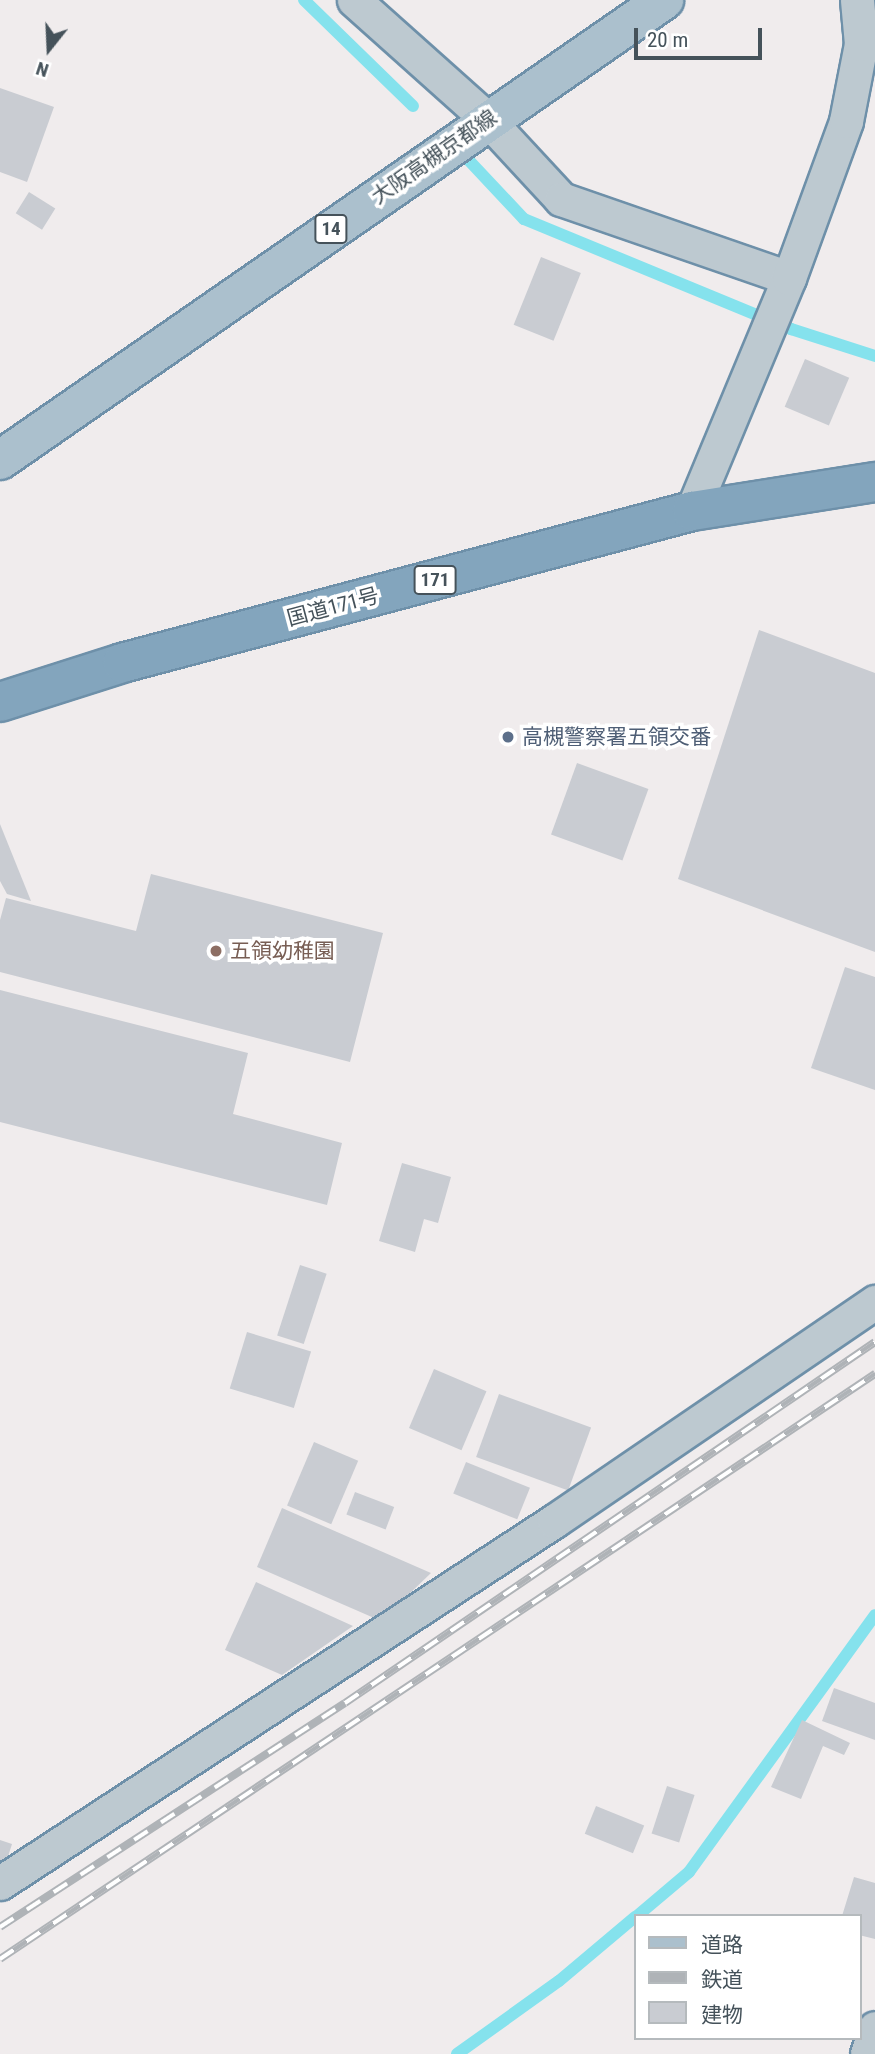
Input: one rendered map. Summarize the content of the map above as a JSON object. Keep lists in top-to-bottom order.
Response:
{
  "streets": {
    "highway": ["171", "国道171号"],
    "main road": ["大阪高槻京都線", "14"]
  },
  "places": ["高槻警察署五領交番", "五領幼稚園"],
  "legend": ["道路", "鉄道", "建物"],
  "scale_bar": "20 m",
  "north": "bottom"
}
